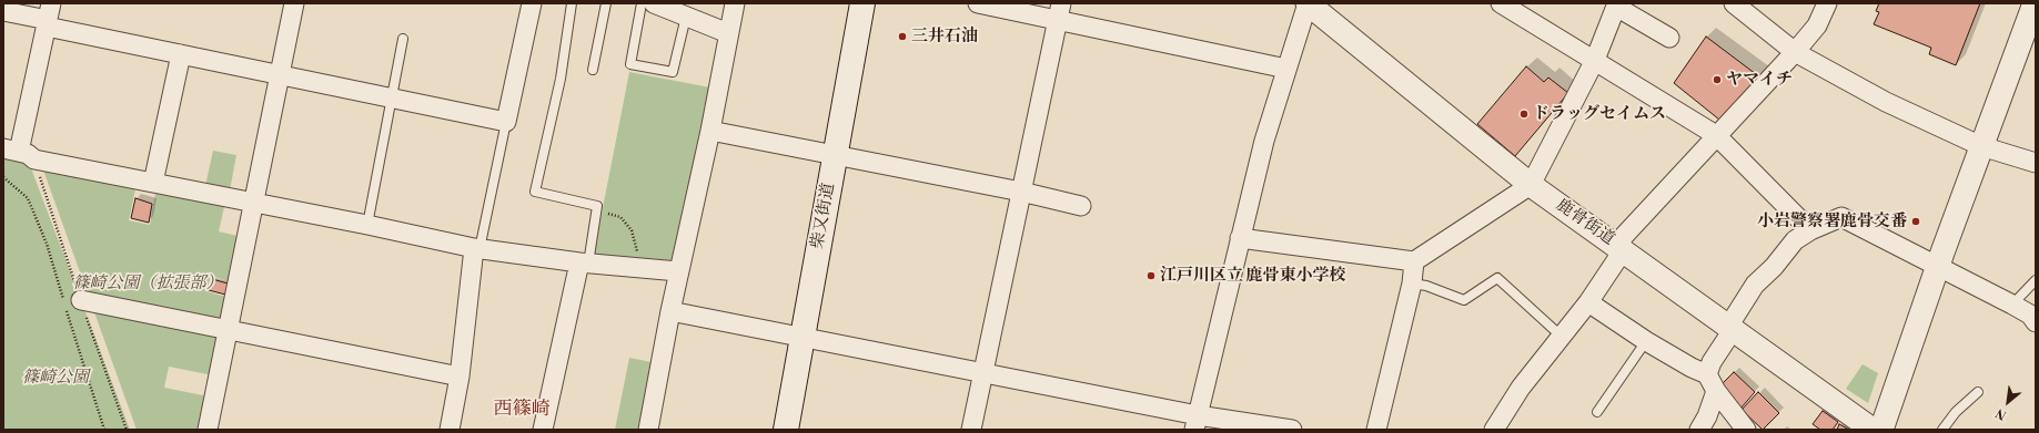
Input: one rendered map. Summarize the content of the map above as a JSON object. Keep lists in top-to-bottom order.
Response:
{
  "streets": {
    "main road": ["柴又街道"],
    "street": ["鹿骨街道"]
  },
  "districts": ["西篠崎"],
  "parks": ["篠崎公園（拡張部）", "篠崎公園"],
  "places": [
    "三井石油",
    "ヤマイチ",
    "ドラッグセイムス",
    "小岩警察署鹿骨交番",
    "江戸川区立 鹿骨東小学校"
  ],
  "north": "bottom left"
}
